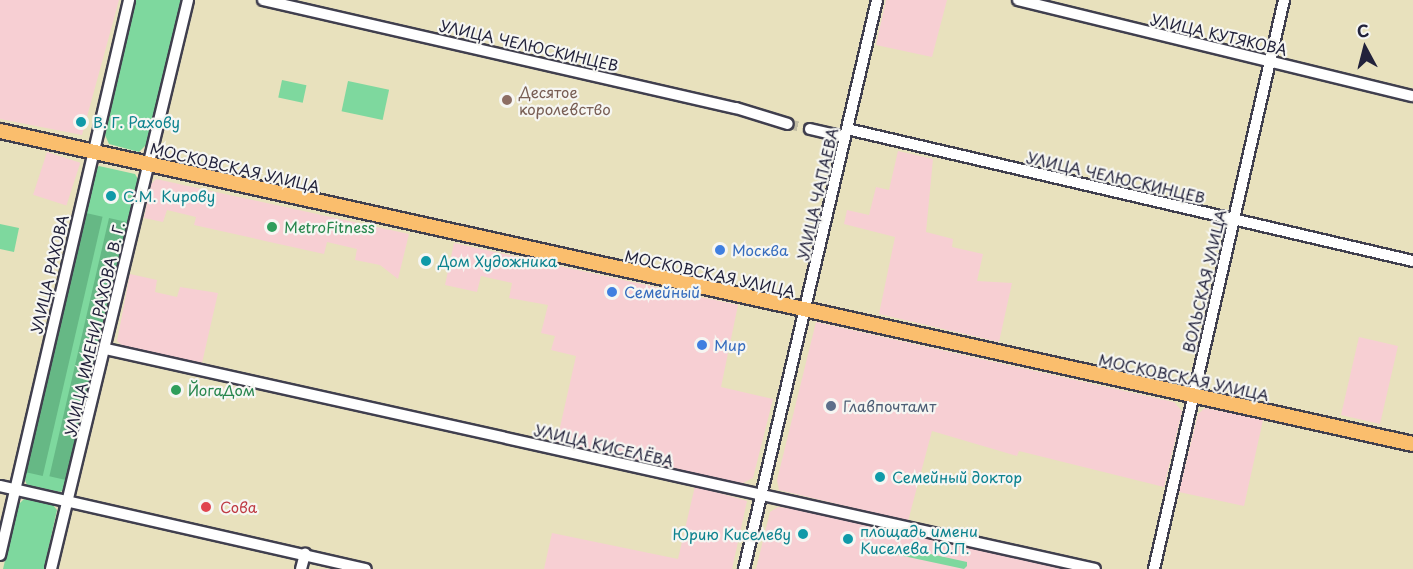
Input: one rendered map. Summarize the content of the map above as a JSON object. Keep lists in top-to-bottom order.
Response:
{
  "streets": {
    "main road": ["МОСКОВСКАЯ УЛИЦА"],
    "street": [
      "УЛИЦА КУТЯКОВА",
      "УЛИЦА ЧЕЛЮСКИНЦЕВ",
      "УЛИЦА ЧАПАЕВА",
      "УЛИЦА РАХОВА",
      "ВОЛЬСКАЯ УЛИЦА",
      "УЛИЦА ИМЕНИ РАХОВА В. Г.",
      "УЛИЦА КИСЕЛЁВА"
    ]
  },
  "crossings": [
    ["УЛИЦА КУТЯКОВА", "ВОЛЬСКАЯ УЛИЦА"],
    ["УЛИЦА ЧЕЛЮСКИНЦЕВ", "УЛИЦА ЧАПАЕВА"],
    ["УЛИЦА ЧЕЛЮСКИНЦЕВ", "ВОЛЬСКАЯ УЛИЦА"],
    ["МОСКОВСКАЯ УЛИЦА", "УЛИЦА ЧАПАЕВА"],
    ["МОСКОВСКАЯ УЛИЦА", "УЛИЦА РАХОВА"],
    ["МОСКОВСКАЯ УЛИЦА", "ВОЛЬСКАЯ УЛИЦА"],
    ["МОСКОВСКАЯ УЛИЦА", "УЛИЦА ИМЕНИ РАХОВА В. Г."],
    ["УЛИЦА ЧАПАЕВА", "УЛИЦА КИСЕЛЁВА"],
    ["УЛИЦА ИМЕНИ РАХОВА В. Г.", "УЛИЦА КИСЕЛЁВА"]
  ],
  "places": [
    "Десятое королевство",
    "В. Г. Рахову",
    "С.М. Кирову",
    "MetroFitness",
    "Москва",
    "Дом Художника",
    "Семейный",
    "Мир",
    "ЙогаДом",
    "Главпочтамт",
    "Семейный доктор",
    "Сова",
    "Юрию Киселеву",
    "площадь имени Киселева Ю.П."
  ],
  "north": "top"
}
